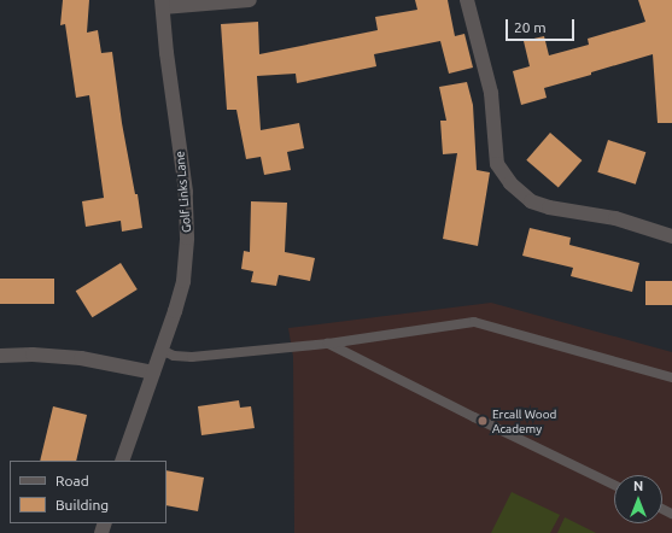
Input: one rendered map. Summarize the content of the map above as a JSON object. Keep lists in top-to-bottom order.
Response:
{
  "streets": {
    "street": ["Golf Links Lane"]
  },
  "places": ["Ercall Wood Academy"],
  "legend": ["Road", "Building"],
  "scale_bar": "20 m",
  "north": "top"
}
